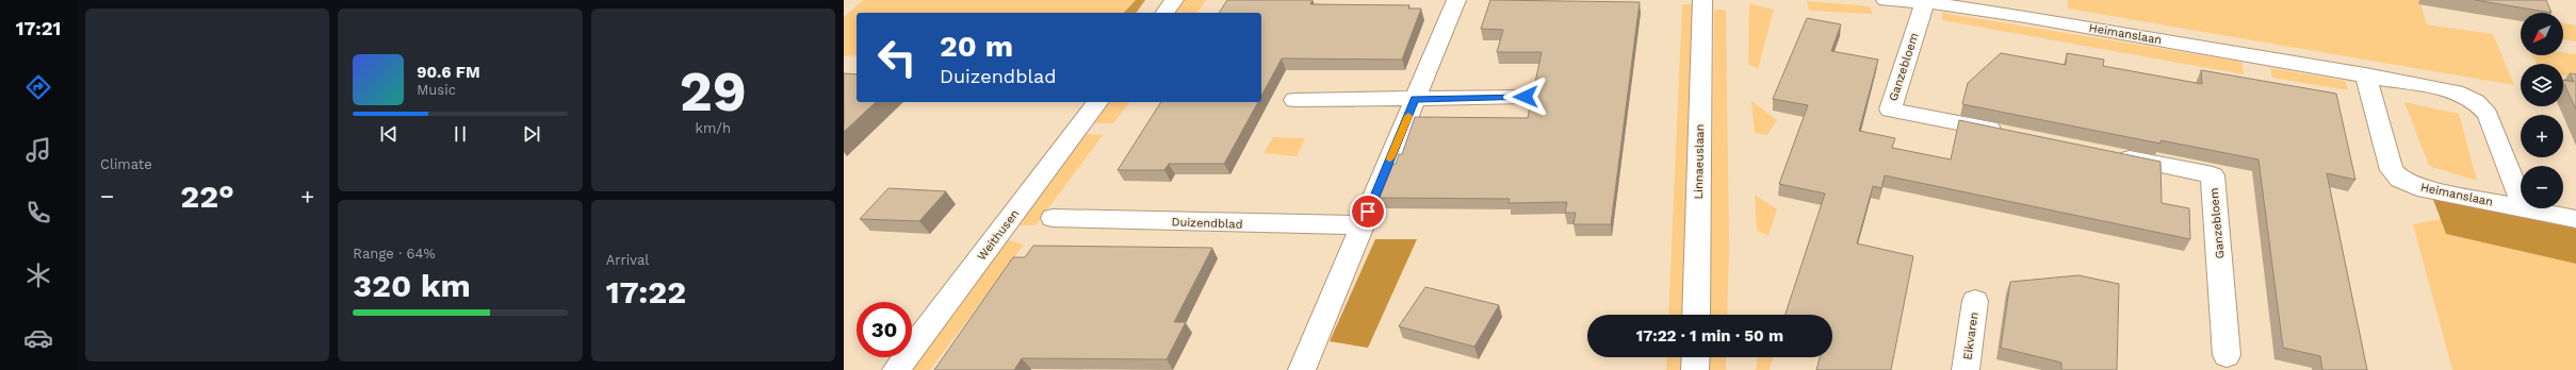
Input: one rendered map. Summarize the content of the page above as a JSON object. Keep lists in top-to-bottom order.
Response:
{
  "streets": {
    "street": [
      "Heimanslaan",
      "Ganzebloem",
      "Linnaeuslaan",
      "Duizendblad",
      "Weithusen",
      "Eikvaren"
    ]
  },
  "crossings": [
    ["Heimanslaan", "Ganzebloem"]
  ],
  "north": "bottom left",
  "page": {
    "tabs": "17:21",
    "tile": [
      "Climate",
      ["29", "km/h"],
      ["Range · 64%", "320 km"],
      ["Arrival", "17:22"]
    ],
    "map_buttons": ["+", "−"],
    "turn": ["20 m", "Duizendblad"],
    "song": ["90.6 FM", "Music"],
    "heat": ["−", "22°", "+"],
    "limit": "30",
    "trip": "17:22 · 1 min · 50 m"
  }
}
